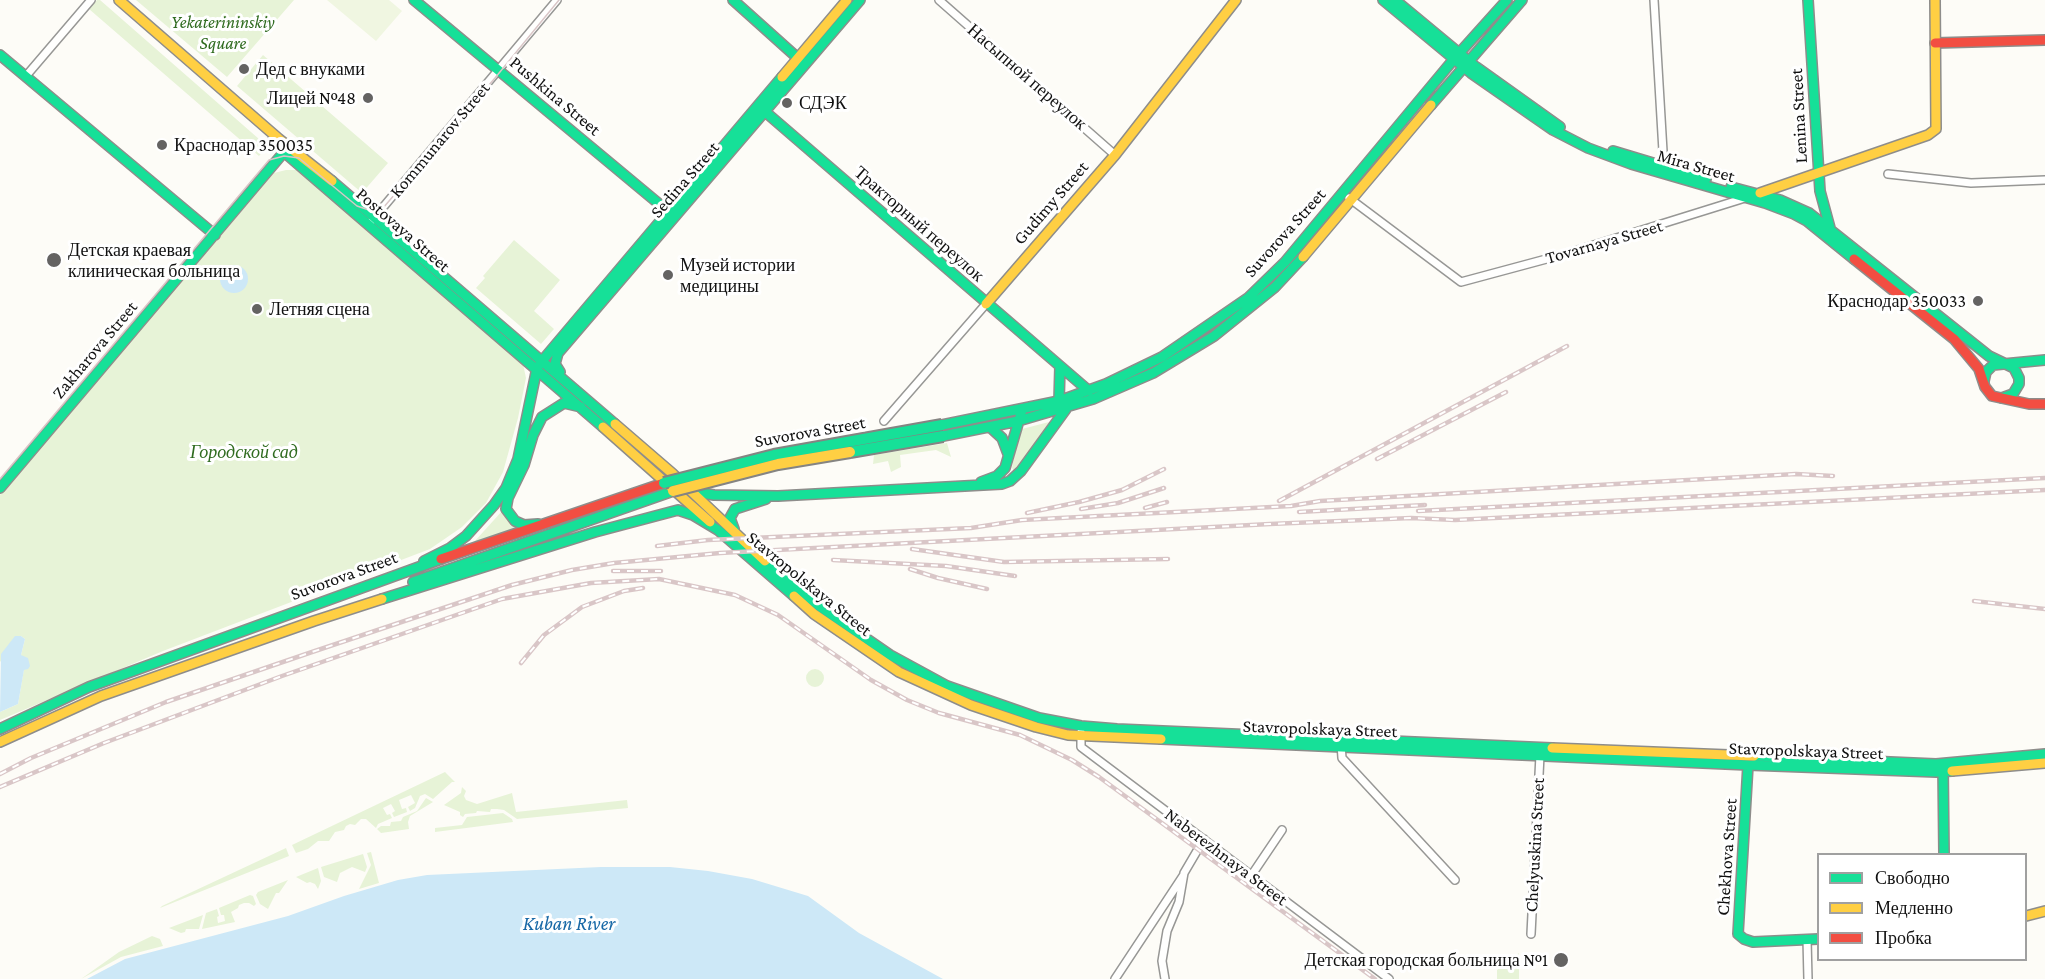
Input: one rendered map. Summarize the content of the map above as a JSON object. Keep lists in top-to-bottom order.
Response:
{
  "streets": {
    "main road": [
      "Pushkina Street",
      "Lenina Street",
      "Mira Street",
      "Sedina Street",
      "Gudimy Street",
      "Тракторный переулок",
      "Postovaya Street",
      "Suvorova Street",
      "Zakharova Street",
      "Stavropolskaya Street",
      "Chekhova Street"
    ],
    "street": [
      "Насыпной переулок",
      "Kommunarov Street",
      "Tovarnaya Street",
      "Chelyuskina Street",
      "Naberezhnaya Street"
    ]
  },
  "crossings": [
    ["Насыпной переулок", "Gudimy Street"],
    ["Pushkina Street", "Kommunarov Street"],
    ["Pushkina Street", "Sedina Street"],
    ["Lenina Street", "Mira Street"],
    ["Kommunarov Street", "Postovaya Street"],
    ["Mira Street", "Suvorova Street"],
    ["Mira Street", "Tovarnaya Street"],
    ["Sedina Street", "Тракторный переулок"],
    ["Sedina Street", "Postovaya Street"],
    ["Gudimy Street", "Тракторный переулок"],
    ["Тракторный переулок", "Suvorova Street"],
    ["Postovaya Street", "Zakharova Street"],
    ["Postovaya Street", "Stavropolskaya Street"],
    ["Suvorova Street", "Tovarnaya Street"],
    ["Suvorova Street", "Stavropolskaya Street"],
    ["Stavropolskaya Street", "Chelyuskina Street"],
    ["Stavropolskaya Street", "Naberezhnaya Street"],
    ["Stavropolskaya Street", "Chekhova Street"]
  ],
  "water": ["Kuban River"],
  "parks": ["Yekaterininskiy Square", "Городской сад"],
  "places": [
    "Дед с внуками",
    "Лицей №48",
    "СДЭК",
    "Краснодар 350035",
    "Детская краевая клиническая больница",
    "Музей истории медицины",
    "Краснодар 350033",
    "Летняя сцена",
    "Детская городская больница №1"
  ],
  "legend": ["Свободно", "Медленно", "Пробка"]
}
